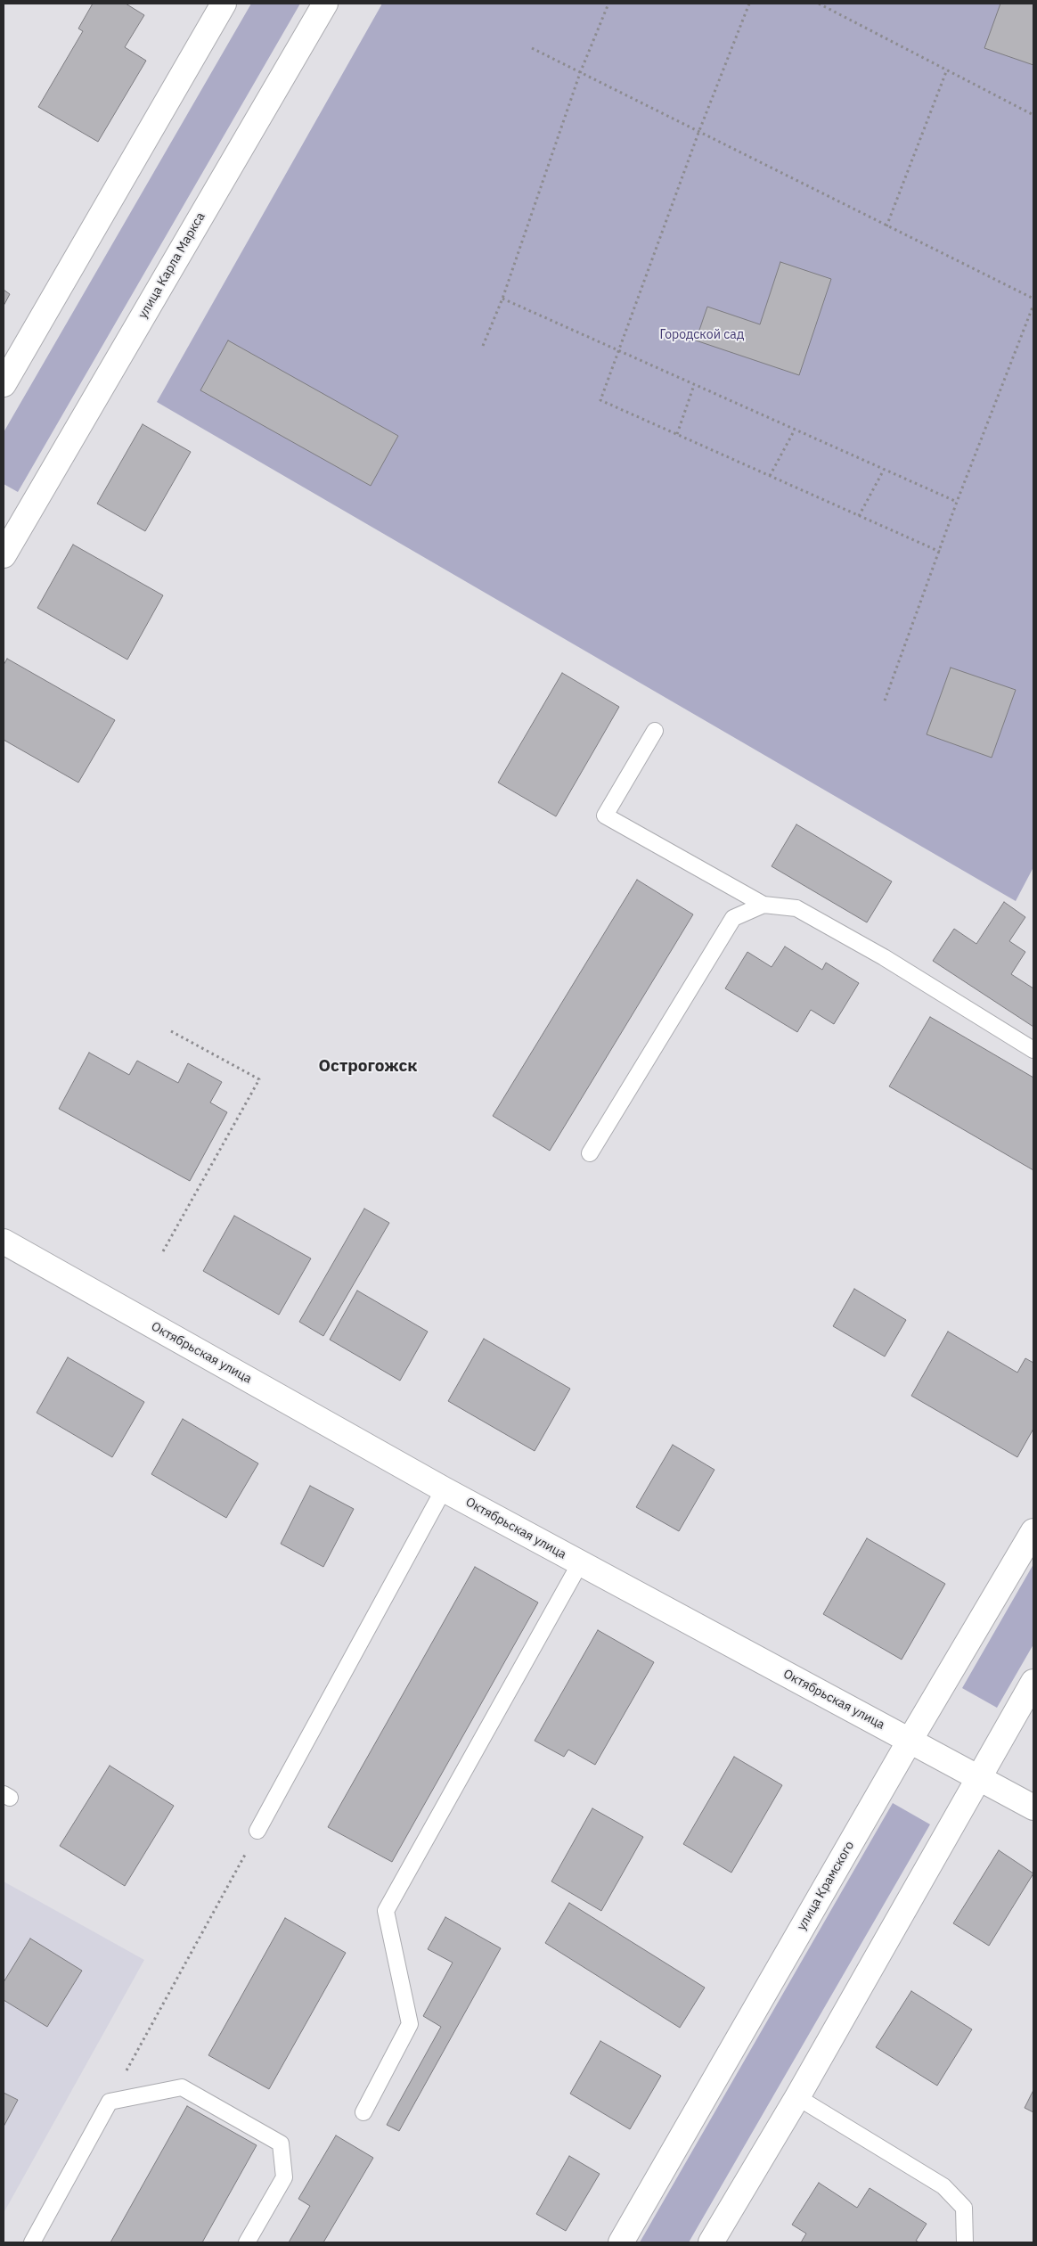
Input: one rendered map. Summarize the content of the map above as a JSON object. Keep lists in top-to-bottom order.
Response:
{
  "streets": {
    "street": ["улица Карла Маркса", "Октябрьская улица", "улица Крамского"]
  },
  "crossings": [
    ["Октябрьская улица", "улица Крамского"]
  ],
  "districts": ["Острогожск"],
  "parks": ["Городской сад"]
}
